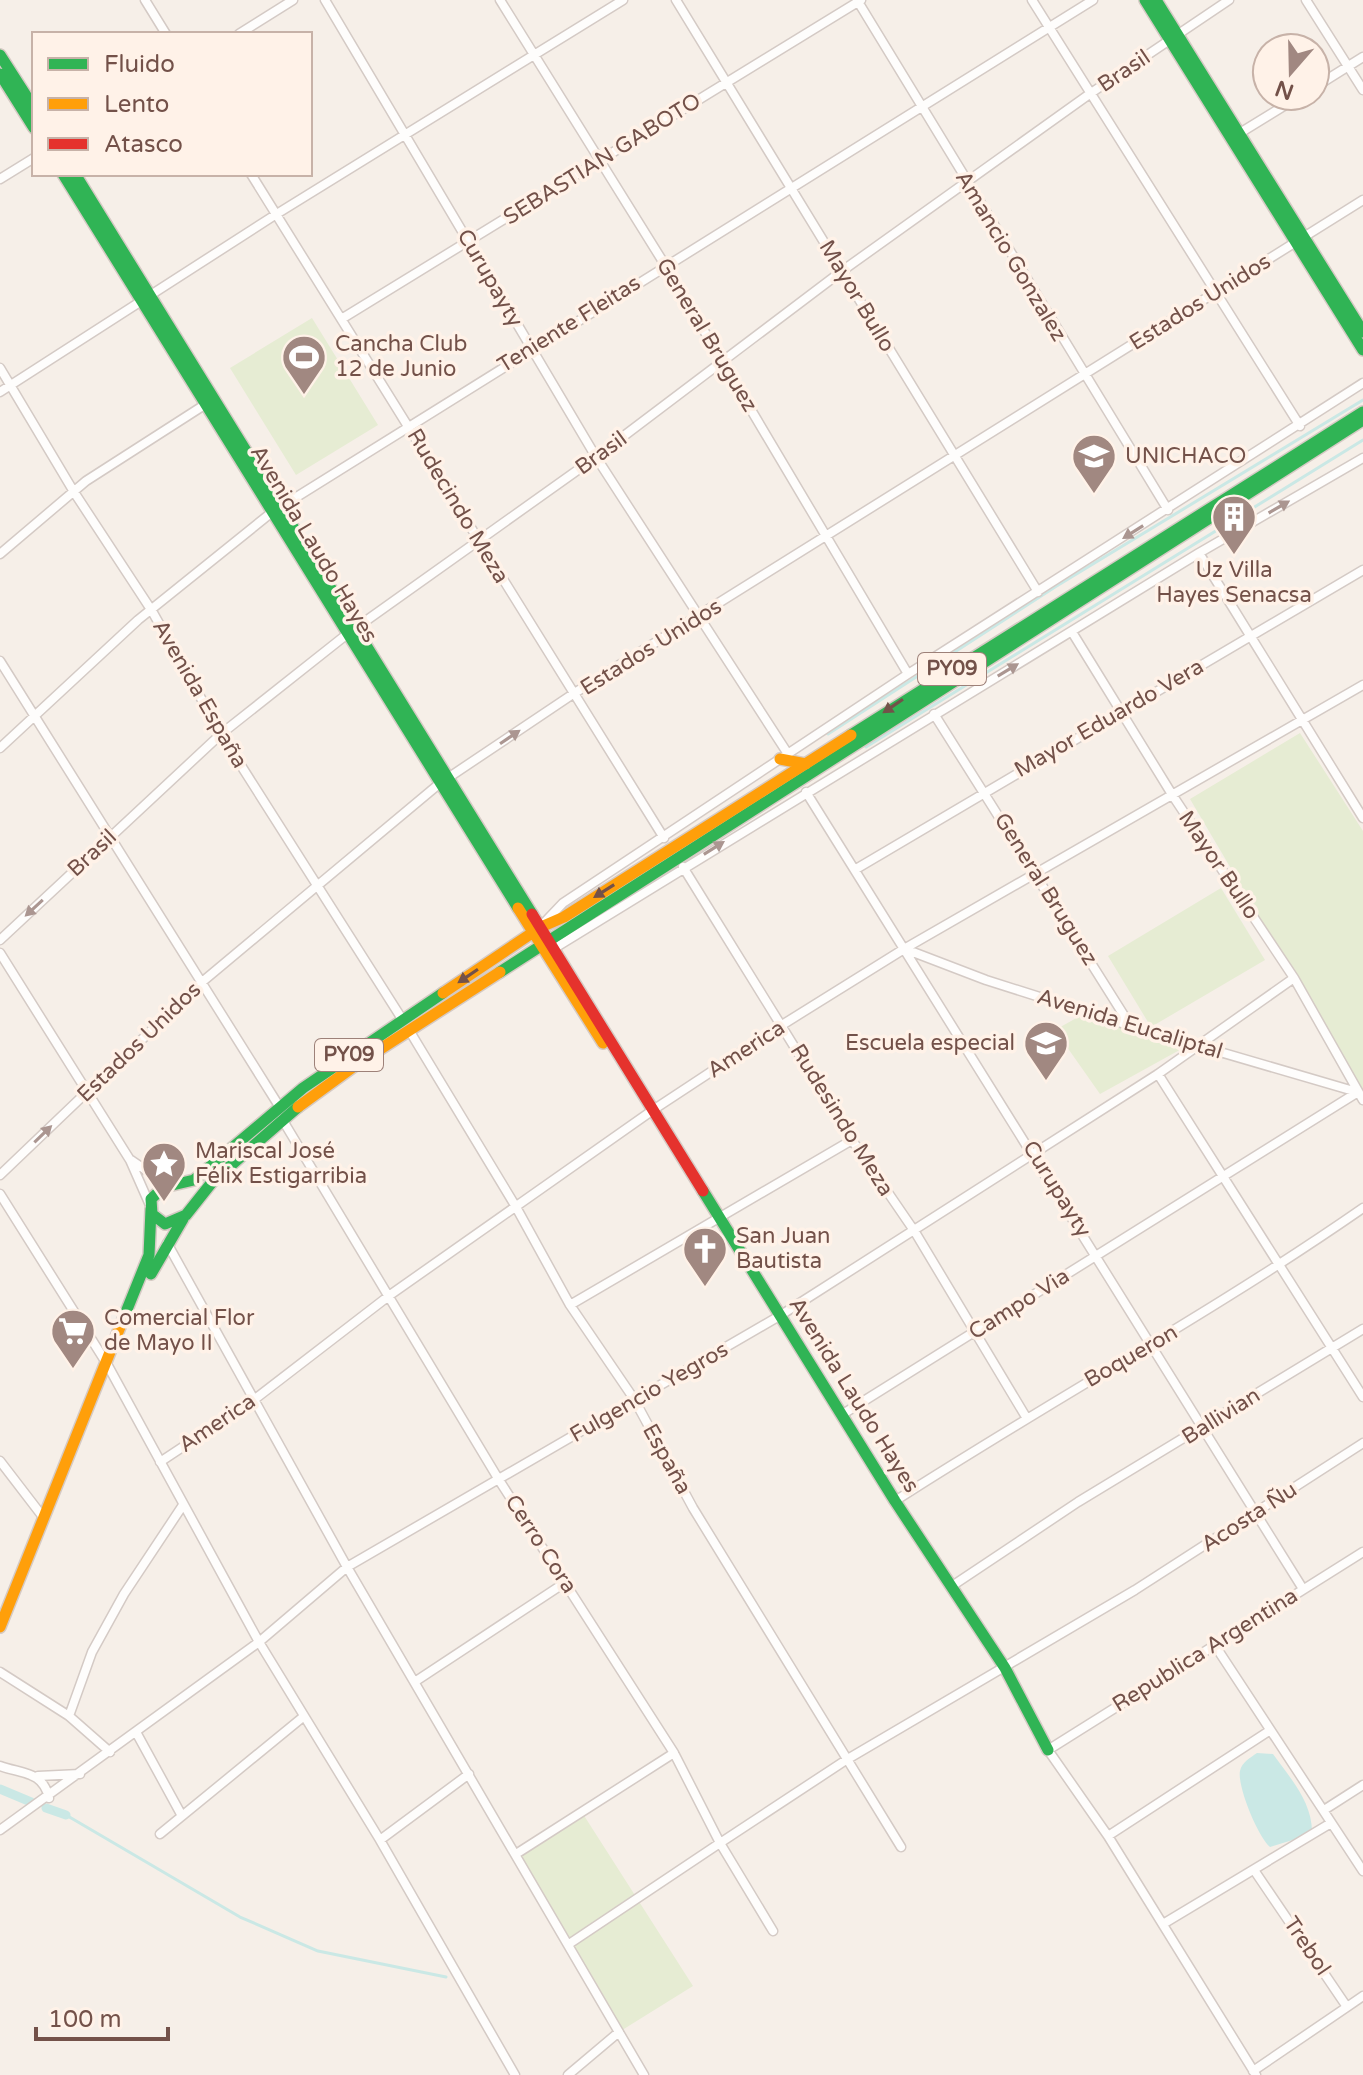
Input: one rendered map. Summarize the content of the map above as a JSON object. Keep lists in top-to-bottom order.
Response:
{
  "streets": {
    "main road": ["Avenida Laudo Hayes", "PY09"],
    "street": [
      "Brasil",
      "SEBASTIAN GABOTO",
      "Amancio Gonzalez",
      "Curupayty",
      "Mayor Bullo",
      "Estados Unidos",
      "Teniente Fleitas",
      "General Bruguez",
      "Rudecindo Meza",
      "Avenida España",
      "Mayor Eduardo Vera",
      "Avenida Eucaliptal",
      "America",
      "Rudesindo Meza",
      "Campo Via",
      "Boqueron",
      "Fulgencio Yegros",
      "Ballivian",
      "España",
      "Acosta Ñu",
      "Cerro Cora",
      "Republica Argentina",
      "Trebol"
    ]
  },
  "crossings": [
    ["Brasil", "Amancio Gonzalez"],
    ["Brasil", "Curupayty"],
    ["Brasil", "Mayor Bullo"],
    ["Brasil", "General Bruguez"],
    ["Brasil", "Rudecindo Meza"],
    ["Brasil", "Avenida Laudo Hayes"],
    ["Brasil", "Avenida España"],
    ["SEBASTIAN GABOTO", "Amancio Gonzalez"],
    ["SEBASTIAN GABOTO", "Curupayty"],
    ["SEBASTIAN GABOTO", "Mayor Bullo"],
    ["SEBASTIAN GABOTO", "General Bruguez"],
    ["SEBASTIAN GABOTO", "Rudecindo Meza"],
    ["Amancio Gonzalez", "Estados Unidos"],
    ["Amancio Gonzalez", "Teniente Fleitas"],
    ["Curupayty", "Estados Unidos"],
    ["Curupayty", "Teniente Fleitas"],
    ["Curupayty", "Mayor Eduardo Vera"],
    ["Curupayty", "Avenida Eucaliptal"],
    ["Curupayty", "America"],
    ["Curupayty", "Campo Via"],
    ["Curupayty", "Boqueron"],
    ["Curupayty", "Fulgencio Yegros"],
    ["Curupayty", "Ballivian"],
    ["Curupayty", "Acosta Ñu"],
    ["Curupayty", "Republica Argentina"],
    ["Mayor Bullo", "Estados Unidos"],
    ["Mayor Bullo", "Teniente Fleitas"],
    ["Mayor Bullo", "Mayor Eduardo Vera"],
    ["Mayor Bullo", "Avenida Eucaliptal"],
    ["Mayor Bullo", "America"],
    ["Mayor Bullo", "Campo Via"],
    ["Mayor Bullo", "Fulgencio Yegros"],
    ["Estados Unidos", "General Bruguez"],
    ["Estados Unidos", "Rudecindo Meza"],
    ["Estados Unidos", "Avenida Laudo Hayes"],
    ["Estados Unidos", "Avenida España"],
    ["Teniente Fleitas", "General Bruguez"],
    ["Teniente Fleitas", "Rudecindo Meza"],
    ["Teniente Fleitas", "Avenida Laudo Hayes"],
    ["Teniente Fleitas", "Avenida España"],
    ["General Bruguez", "Mayor Eduardo Vera"],
    ["General Bruguez", "Avenida Eucaliptal"],
    ["General Bruguez", "America"],
    ["Avenida Laudo Hayes", "PY09"],
    ["Avenida Laudo Hayes", "America"],
    ["Avenida Laudo Hayes", "Campo Via"],
    ["Avenida Laudo Hayes", "Boqueron"],
    ["Avenida Laudo Hayes", "Fulgencio Yegros"],
    ["Avenida Laudo Hayes", "Ballivian"],
    ["Avenida Laudo Hayes", "Acosta Ñu"],
    ["Avenida Laudo Hayes", "Republica Argentina"],
    ["PY09", "Avenida España"],
    ["PY09", "España"],
    ["PY09", "Cerro Cora"],
    ["Avenida Eucaliptal", "America"],
    ["Avenida Eucaliptal", "Campo Via"],
    ["Avenida Eucaliptal", "Fulgencio Yegros"],
    ["America", "Rudesindo Meza"],
    ["America", "España"],
    ["America", "Cerro Cora"],
    ["Rudesindo Meza", "Campo Via"],
    ["Rudesindo Meza", "Boqueron"],
    ["Rudesindo Meza", "Fulgencio Yegros"],
    ["Fulgencio Yegros", "España"],
    ["Fulgencio Yegros", "Cerro Cora"],
    ["España", "Acosta Ñu"]
  ],
  "places": {
    "sports": ["Cancha Club 12 de Junio"],
    "school or university": ["UNICHACO", "Escuela especial"],
    "building": ["Uz Villa Hayes Senacsa"],
    "place": ["Mariscal José Félix Estigarribia"],
    "church": ["San Juan Bautista"],
    "supermarket": ["Comercial Flor de Mayo II"]
  },
  "legend": ["Fluido", "Lento", "Atasco"],
  "scale_bar": "100 m",
  "north": "bottom"
}
